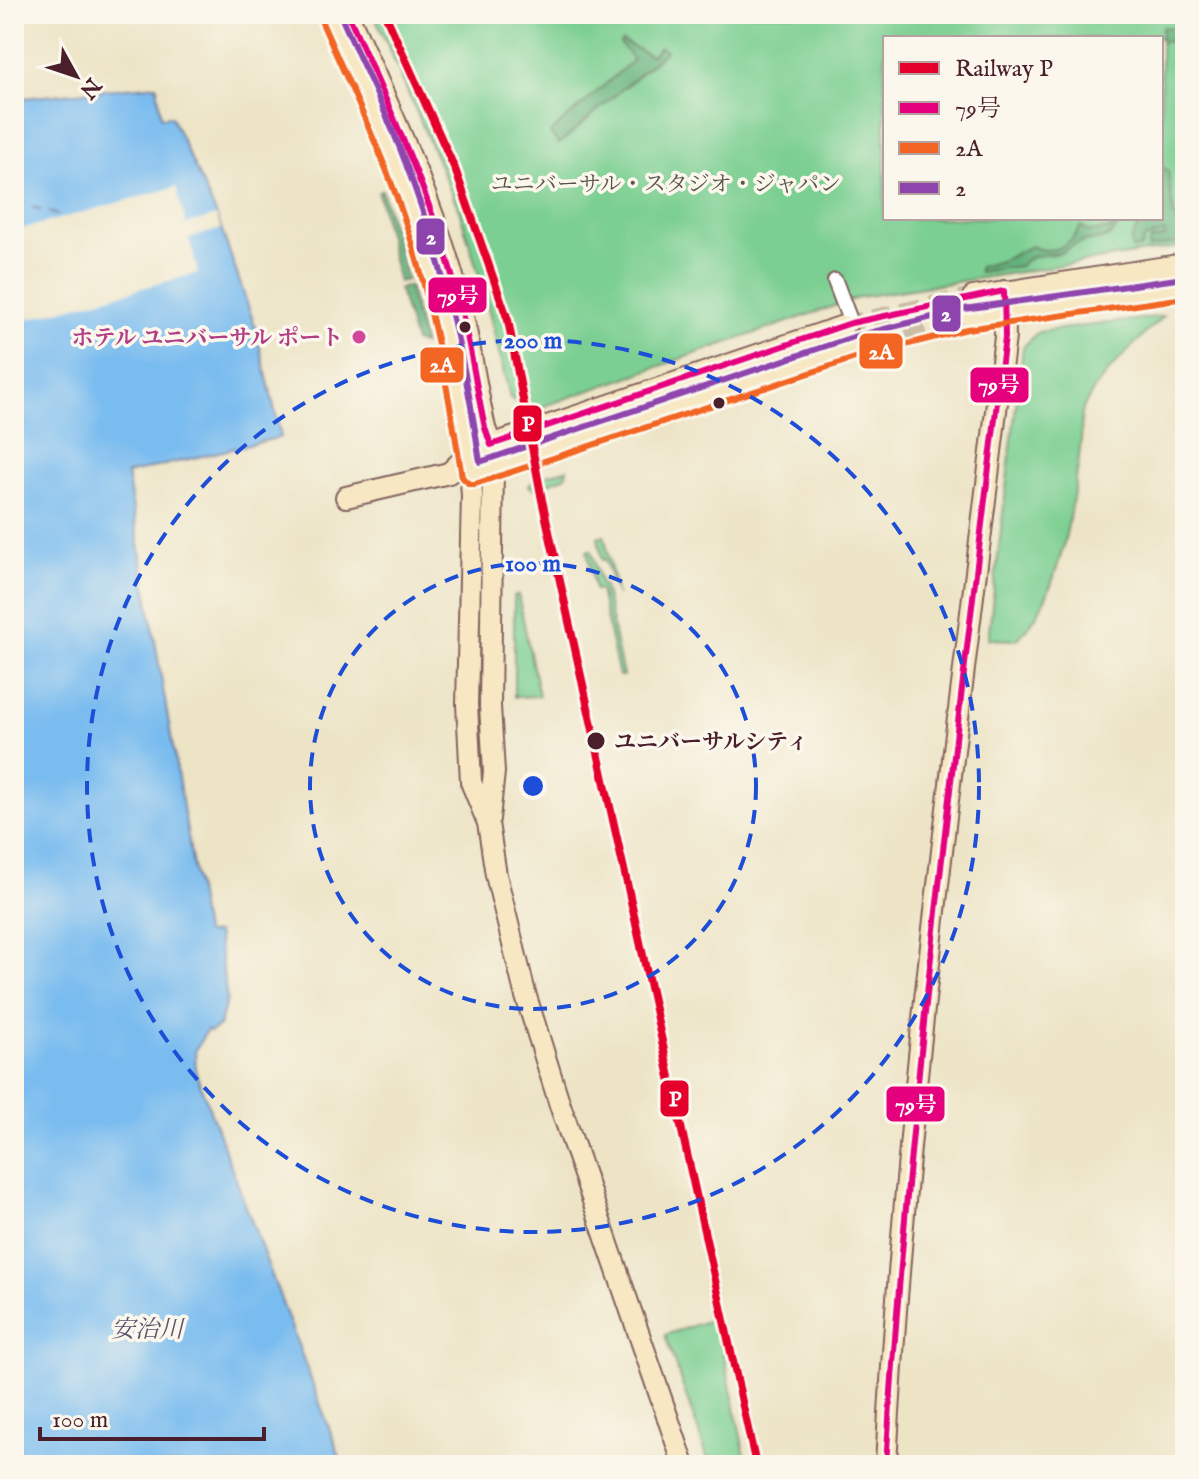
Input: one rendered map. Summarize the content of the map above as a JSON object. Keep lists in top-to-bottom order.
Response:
{
  "water": ["安治川"],
  "parks": ["ユニバーサル・スタジオ・ジャパン"],
  "places": ["ホテル ユニバーサル ポート", "ユニバーサルシティ"],
  "lines": [
    "rail line P",
    "transit line 79号",
    "transit line 2",
    "transit line 2A"
  ],
  "legend": [
    "Railway P",
    "79号",
    "2A",
    "2"
  ],
  "scale_bar": "100 m",
  "north": "bottom right",
  "rings": ["200 m", "100 m"]
}
